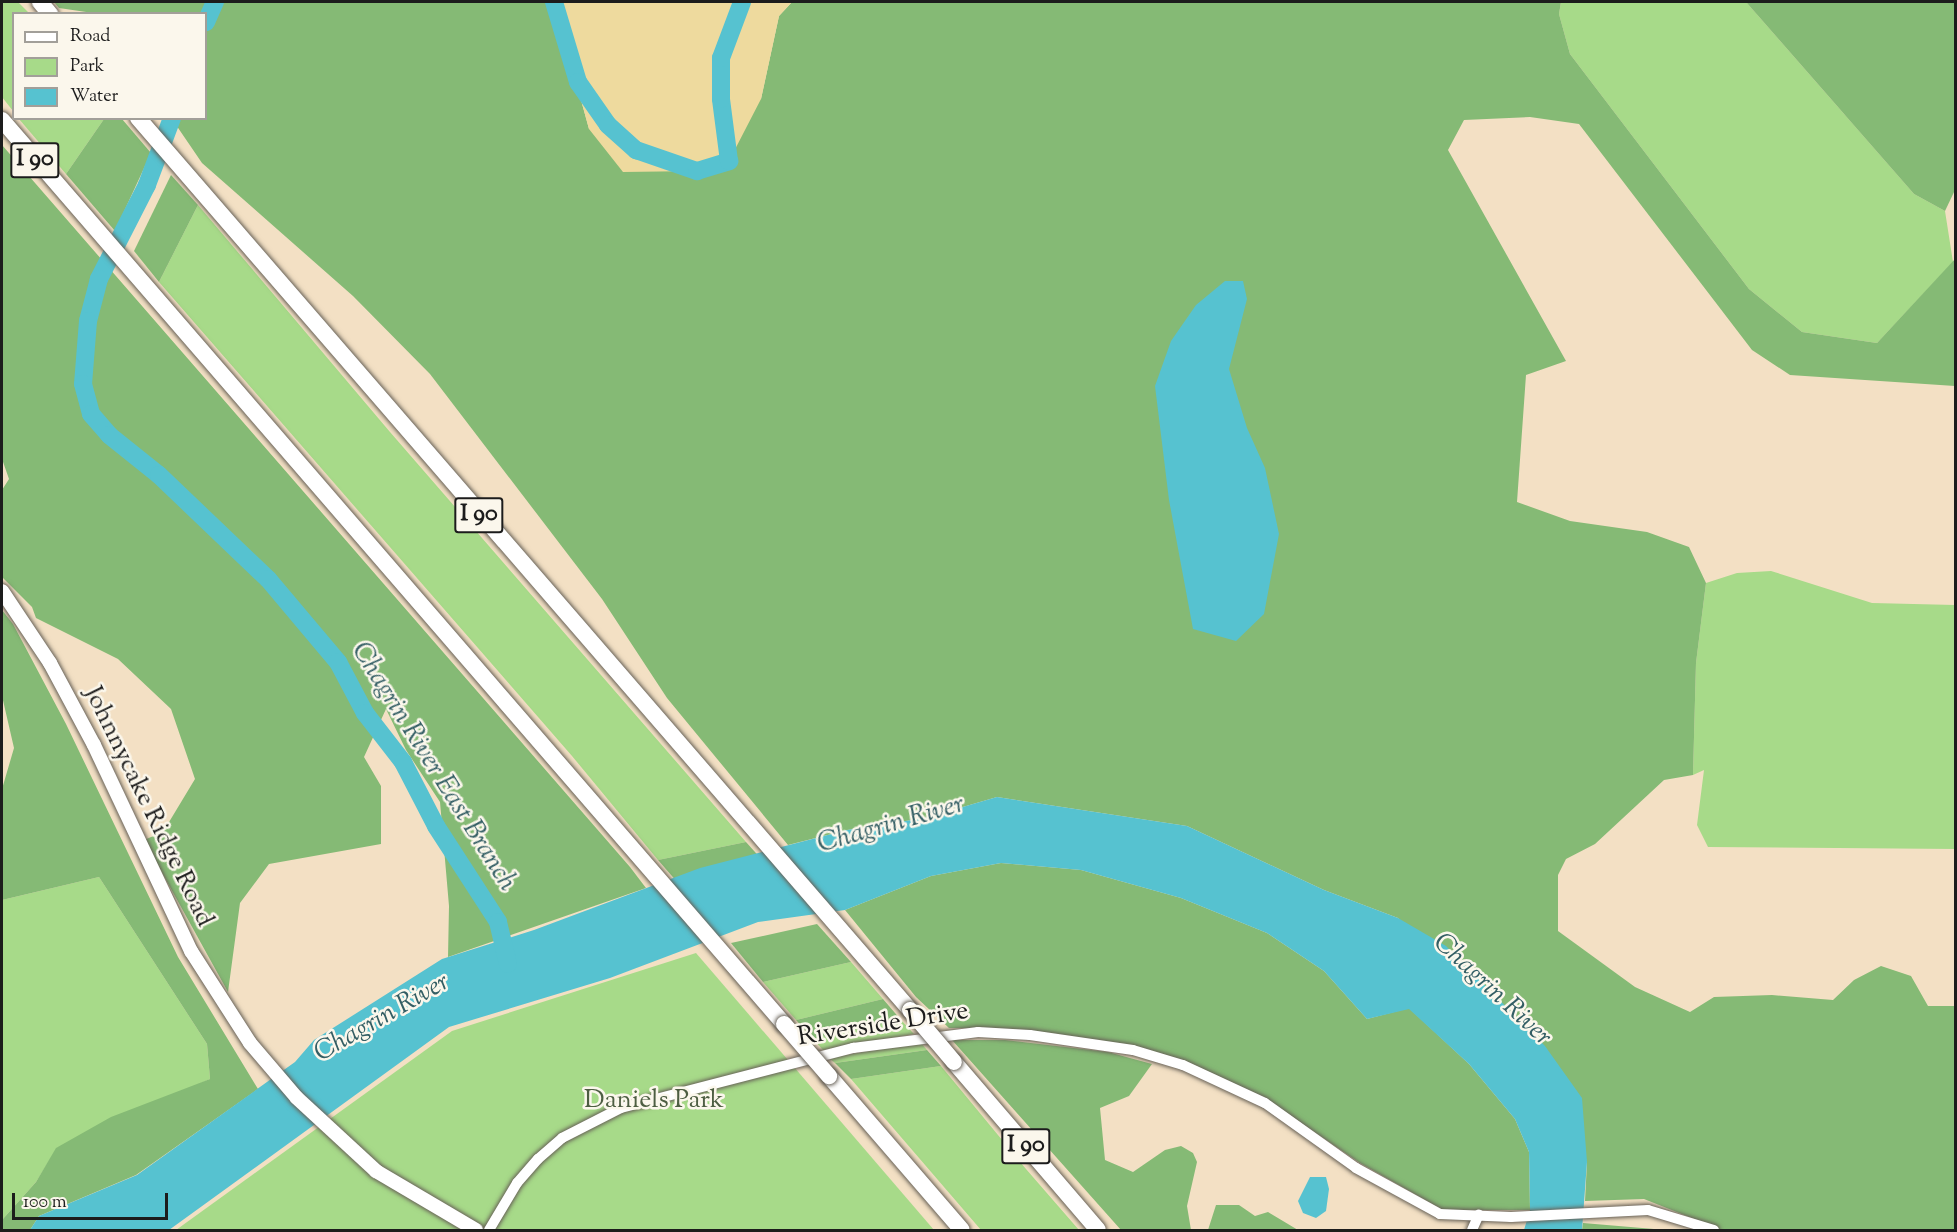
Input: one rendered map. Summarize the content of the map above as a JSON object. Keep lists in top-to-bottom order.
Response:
{
  "streets": {
    "highway": ["I 90"],
    "main road": ["Johnnycake Ridge Road"],
    "street": ["Riverside Drive"]
  },
  "water": ["Chagrin River East Branch", "Chagrin River"],
  "parks": ["Daniels Park"],
  "legend": ["Road", "Park", "Water"],
  "scale_bar": "100 m"
}
